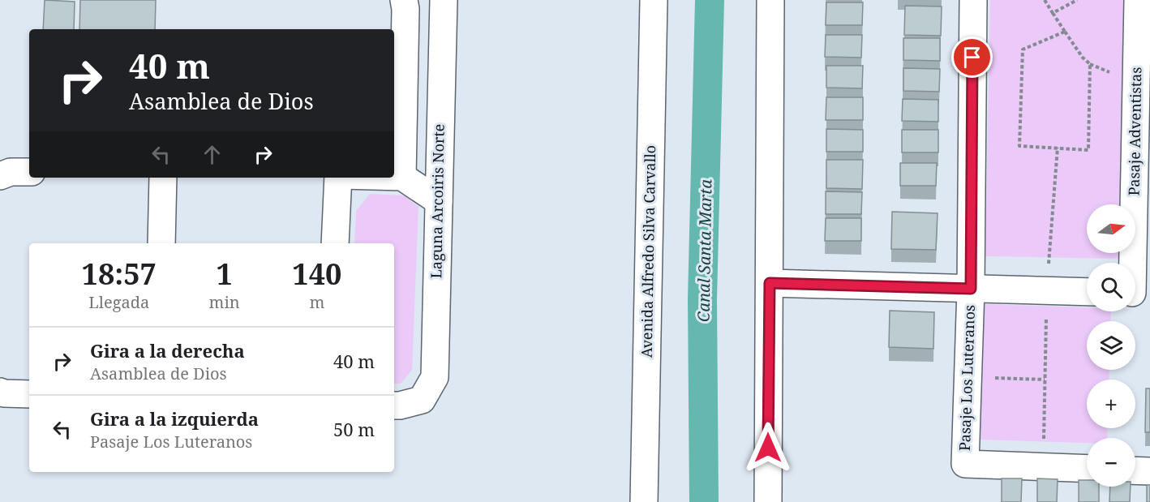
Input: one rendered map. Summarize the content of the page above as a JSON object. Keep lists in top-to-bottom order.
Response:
{
  "streets": {
    "street": [
      "Pasaje Adventistas",
      "Laguna Arcoiris Norte",
      "Avenida Alfredo Silva Carvallo",
      "Pasaje Los Luteranos"
    ]
  },
  "water": ["Canal Santa Marta"],
  "north": "right",
  "page": {
    "turn": ["40 m", "Asamblea de Dios"],
    "map_buttons": ["+", "−"],
    "eta": [
      "18:57",
      "Llegada",
      "1",
      "min",
      "140",
      "m"
    ],
    "list": [
      {
        "name": "Gira a la derecha",
        "note": "Asamblea de Dios",
        "value": "40 m"
      },
      {
        "name": "Gira a la izquierda",
        "note": "Pasaje Los Luteranos",
        "value": "50 m"
      }
    ]
  }
}
